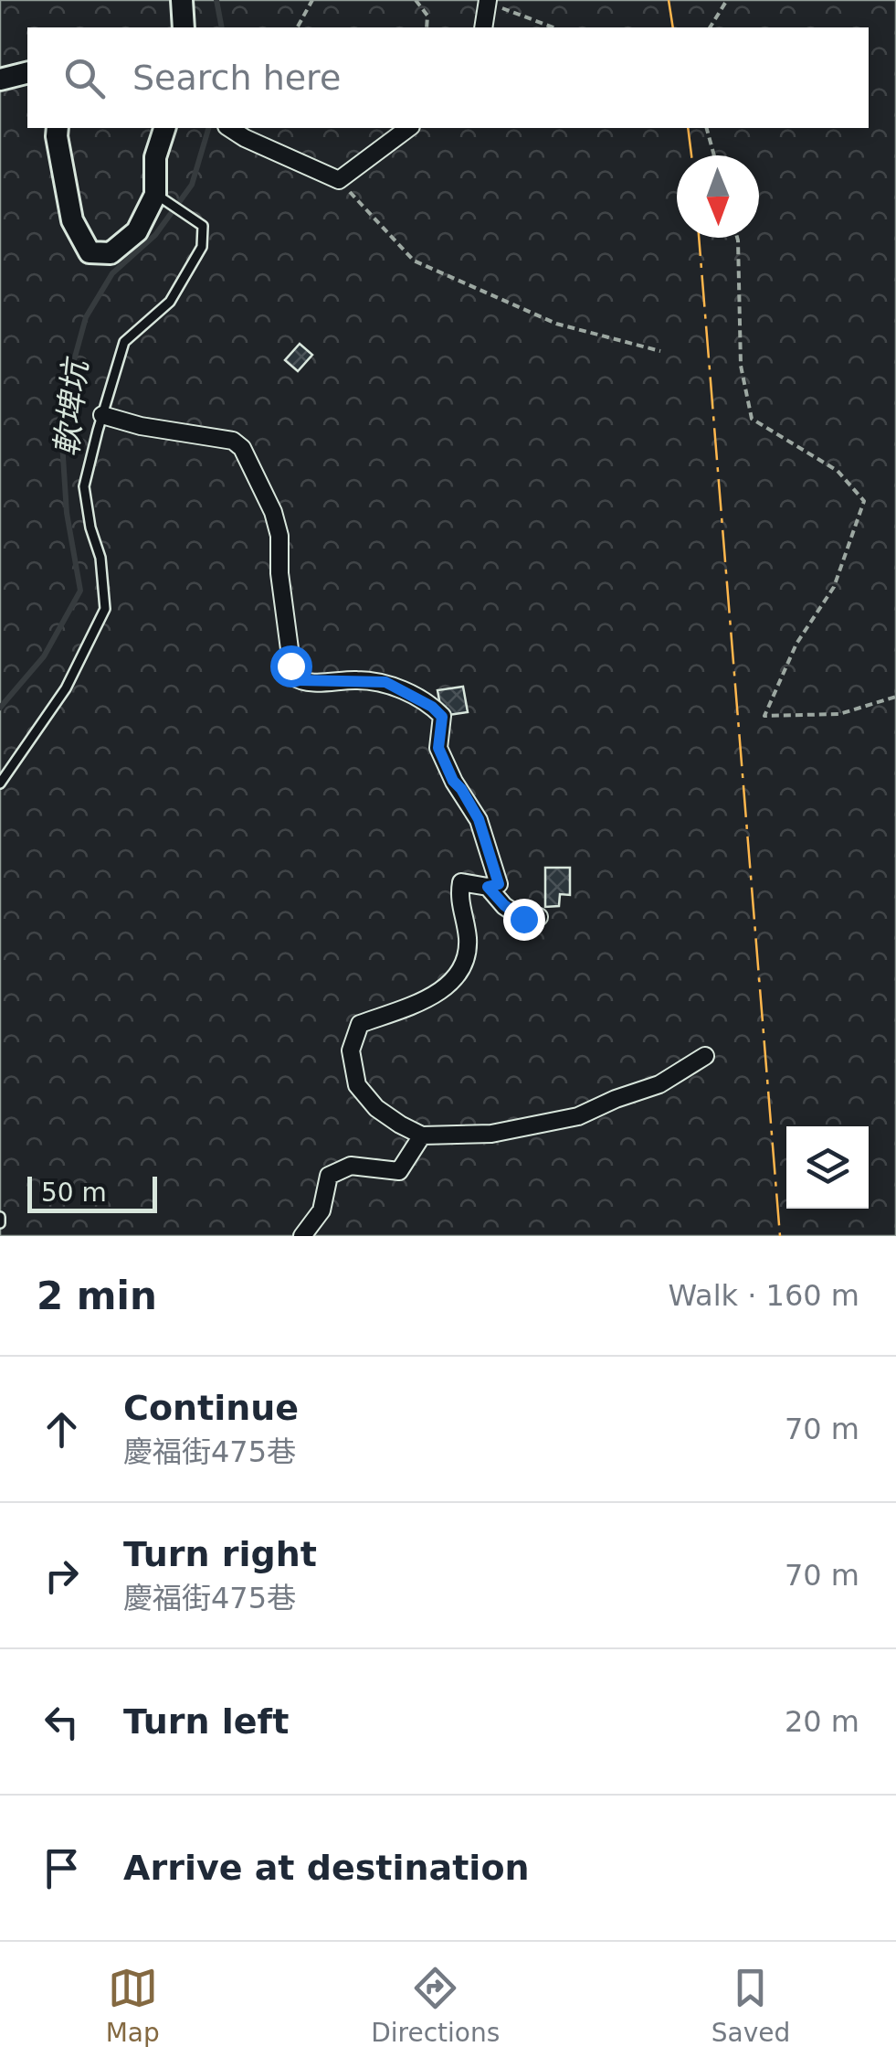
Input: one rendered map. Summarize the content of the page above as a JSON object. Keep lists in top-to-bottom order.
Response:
{
  "water": ["軟埤坑"],
  "scale_bar": "50 m",
  "north": "bottom",
  "page": {
    "search": "Search here",
    "scale": "50 m",
    "heading": ["2 min", "Walk · 160 m"],
    "list": [
      ["Continue", "慶福街475巷", "70 m"],
      ["Turn right", "慶福街475巷", "70 m"],
      ["Turn left", "20 m"],
      "Arrive at destination"
    ],
    "nav": ["Map", "Directions", "Saved"]
  }
}
